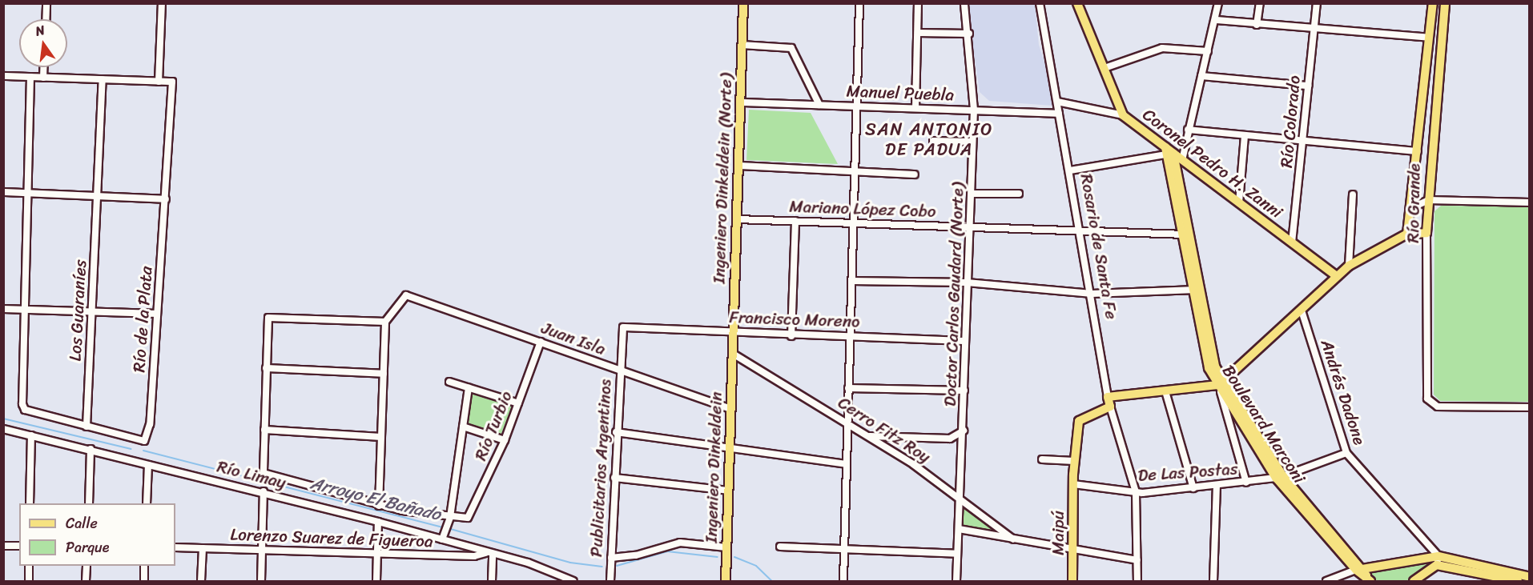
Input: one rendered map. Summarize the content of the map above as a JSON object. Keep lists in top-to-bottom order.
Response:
{
  "streets": {
    "main road": [
      "Coronel Pedro H. Zanni",
      "Ingeniero Dinkeldein (Norte)",
      "Río Grande",
      "Rosario de Santa Fe",
      "Boulevard Marconi",
      "Ingeniero Dinkeldein",
      "Maipú"
    ],
    "street": [
      "Manuel Puebla",
      "Río Colorado",
      "Mariano López Cobo",
      "Doctor Carlos Gaudard (Norte)",
      "Los Guaraníes",
      "Río de la Plata",
      "Francisco Moreno",
      "Juan Isla",
      "Andrés Dadone",
      "Río Turbio",
      "Cerro Fitz Roy",
      "Publicitarios Argentinos",
      "De Las Postas",
      "Río Limay",
      "Lorenzo Suarez de Figueroa"
    ]
  },
  "crossings": [
    ["Manuel Puebla", "Ingeniero Dinkeldein (Norte)"],
    ["Manuel Puebla", "Rosario de Santa Fe"],
    ["Manuel Puebla", "Doctor Carlos Gaudard (Norte)"],
    ["Río Colorado", "Coronel Pedro H. Zanni"],
    ["Coronel Pedro H. Zanni", "Rosario de Santa Fe"],
    ["Coronel Pedro H. Zanni", "Boulevard Marconi"],
    ["Ingeniero Dinkeldein (Norte)", "Mariano López Cobo"],
    ["Ingeniero Dinkeldein (Norte)", "Francisco Moreno"],
    ["Ingeniero Dinkeldein (Norte)", "Cerro Fitz Roy"],
    ["Ingeniero Dinkeldein (Norte)", "Ingeniero Dinkeldein"],
    ["Mariano López Cobo", "Rosario de Santa Fe"],
    ["Mariano López Cobo", "Doctor Carlos Gaudard (Norte)"],
    ["Mariano López Cobo", "Boulevard Marconi"],
    ["Rosario de Santa Fe", "De Las Postas"],
    ["Rosario de Santa Fe", "Maipú"],
    ["Doctor Carlos Gaudard (Norte)", "Francisco Moreno"],
    ["Doctor Carlos Gaudard (Norte)", "Cerro Fitz Roy"],
    ["Los Guaraníes", "Río de la Plata"],
    ["Francisco Moreno", "Publicitarios Argentinos"],
    ["Juan Isla", "Río Turbio"],
    ["Juan Isla", "Ingeniero Dinkeldein"],
    ["Juan Isla", "Publicitarios Argentinos"],
    ["Andrés Dadone", "De Las Postas"],
    ["Boulevard Marconi", "De Las Postas"],
    ["Cerro Fitz Roy", "Ingeniero Dinkeldein"],
    ["De Las Postas", "Maipú"],
    ["Río Limay", "Lorenzo Suarez de Figueroa"]
  ],
  "districts": ["SAN ANTONIO DE PADUA"],
  "water": ["Arroyo El Bañado"],
  "legend": ["Calle", "Parque"],
  "north": "top"
}
